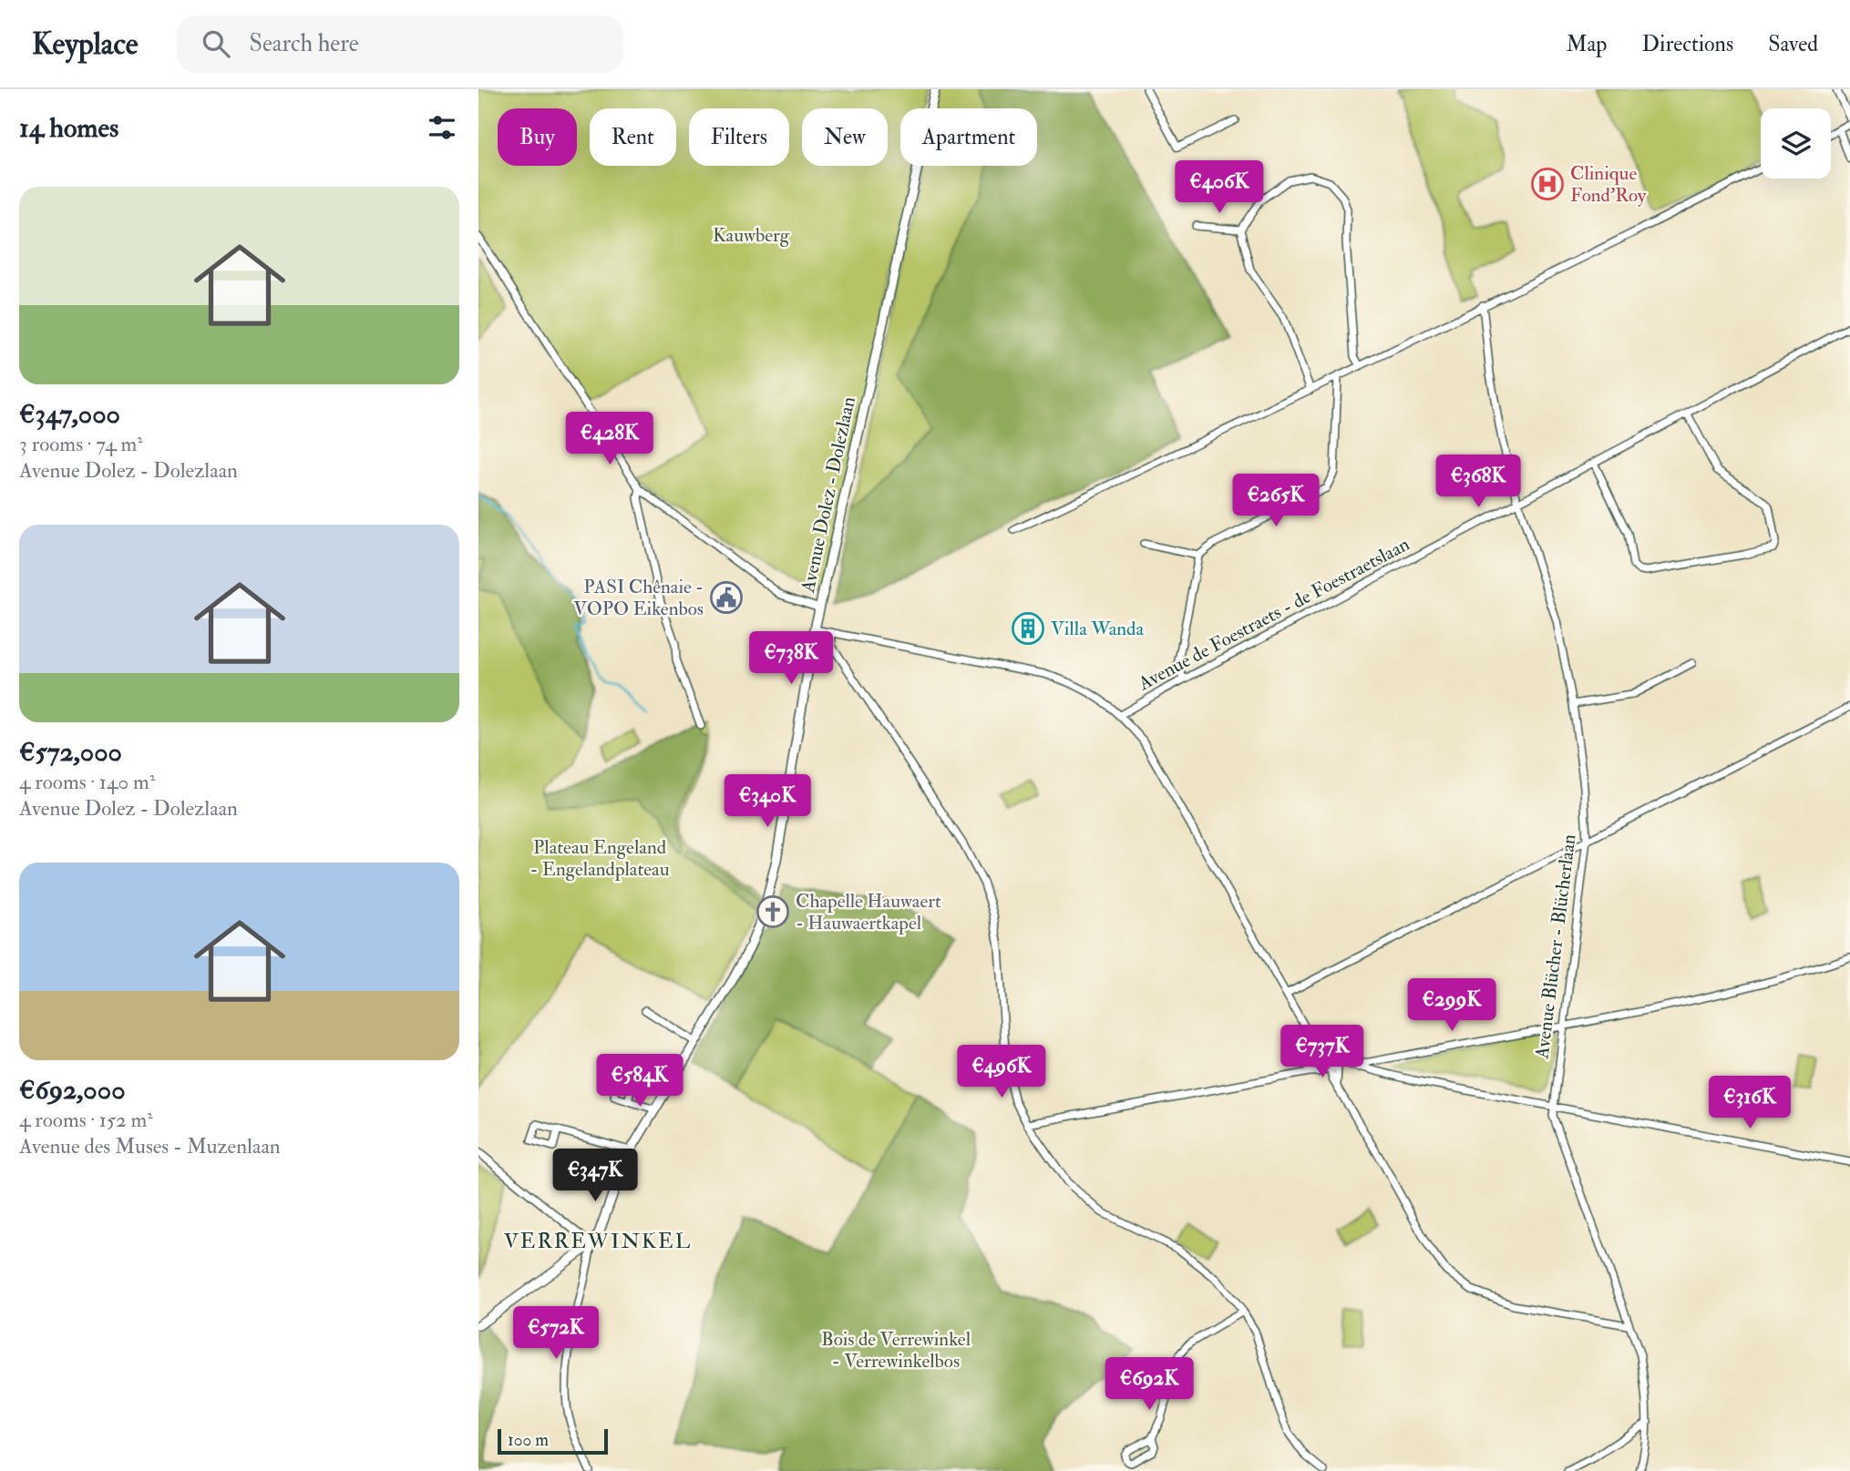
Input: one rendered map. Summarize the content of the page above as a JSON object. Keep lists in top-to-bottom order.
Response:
{
  "streets": {
    "street": ["Avenue Dolez - Dolezlaan", "Avenue de Foestraets - de Foestraetslaan", "Avenue Blücher - Blücherlaan"]
  },
  "crossings": [
    ["Avenue de Foestraets - de Foestraetslaan", "Avenue Blücher - Blücherlaan"]
  ],
  "districts": ["VERREWINKEL"],
  "parks": ["Kauwberg", "Plateau Engeland - Engelandplateau", "Bois de Verrewinkel - Verrewinkelbos"],
  "places": {
    "hospital": ["Clinique Fond'Roy"],
    "public building": ["PASI Chênaie - VOPO Eikenbos"],
    "building": ["Villa Wanda"],
    "church": ["Chapelle Hauwaert - Hauwaertkapel"]
  },
  "scale_bar": "100 m",
  "page": {
    "header": "Keyplace",
    "search": "Search here",
    "nav": ["Map", "Directions", "Saved"],
    "heading": "14 homes",
    "chip": [
      "Buy",
      "Rent",
      "Filters",
      "New",
      "Apartment"
    ],
    "price": [
      "€406K",
      "€428K",
      "€368K",
      "€265K",
      "€738K",
      "€340K",
      "€299K",
      "€737K",
      "€496K",
      "€584K",
      "€316K",
      "€347K",
      "€572K",
      "€692K"
    ],
    "list": [
      {
        "name": "€347,000",
        "note": "3 rooms · 74 m² · Avenue Dolez - Dolezlaan"
      },
      {
        "name": "€572,000",
        "note": "4 rooms · 140 m² · Avenue Dolez - Dolezlaan"
      },
      {
        "name": "€692,000",
        "note": "4 rooms · 152 m² · Avenue des Muses - Muzenlaan"
      }
    ],
    "scale": "100 m"
  }
}
